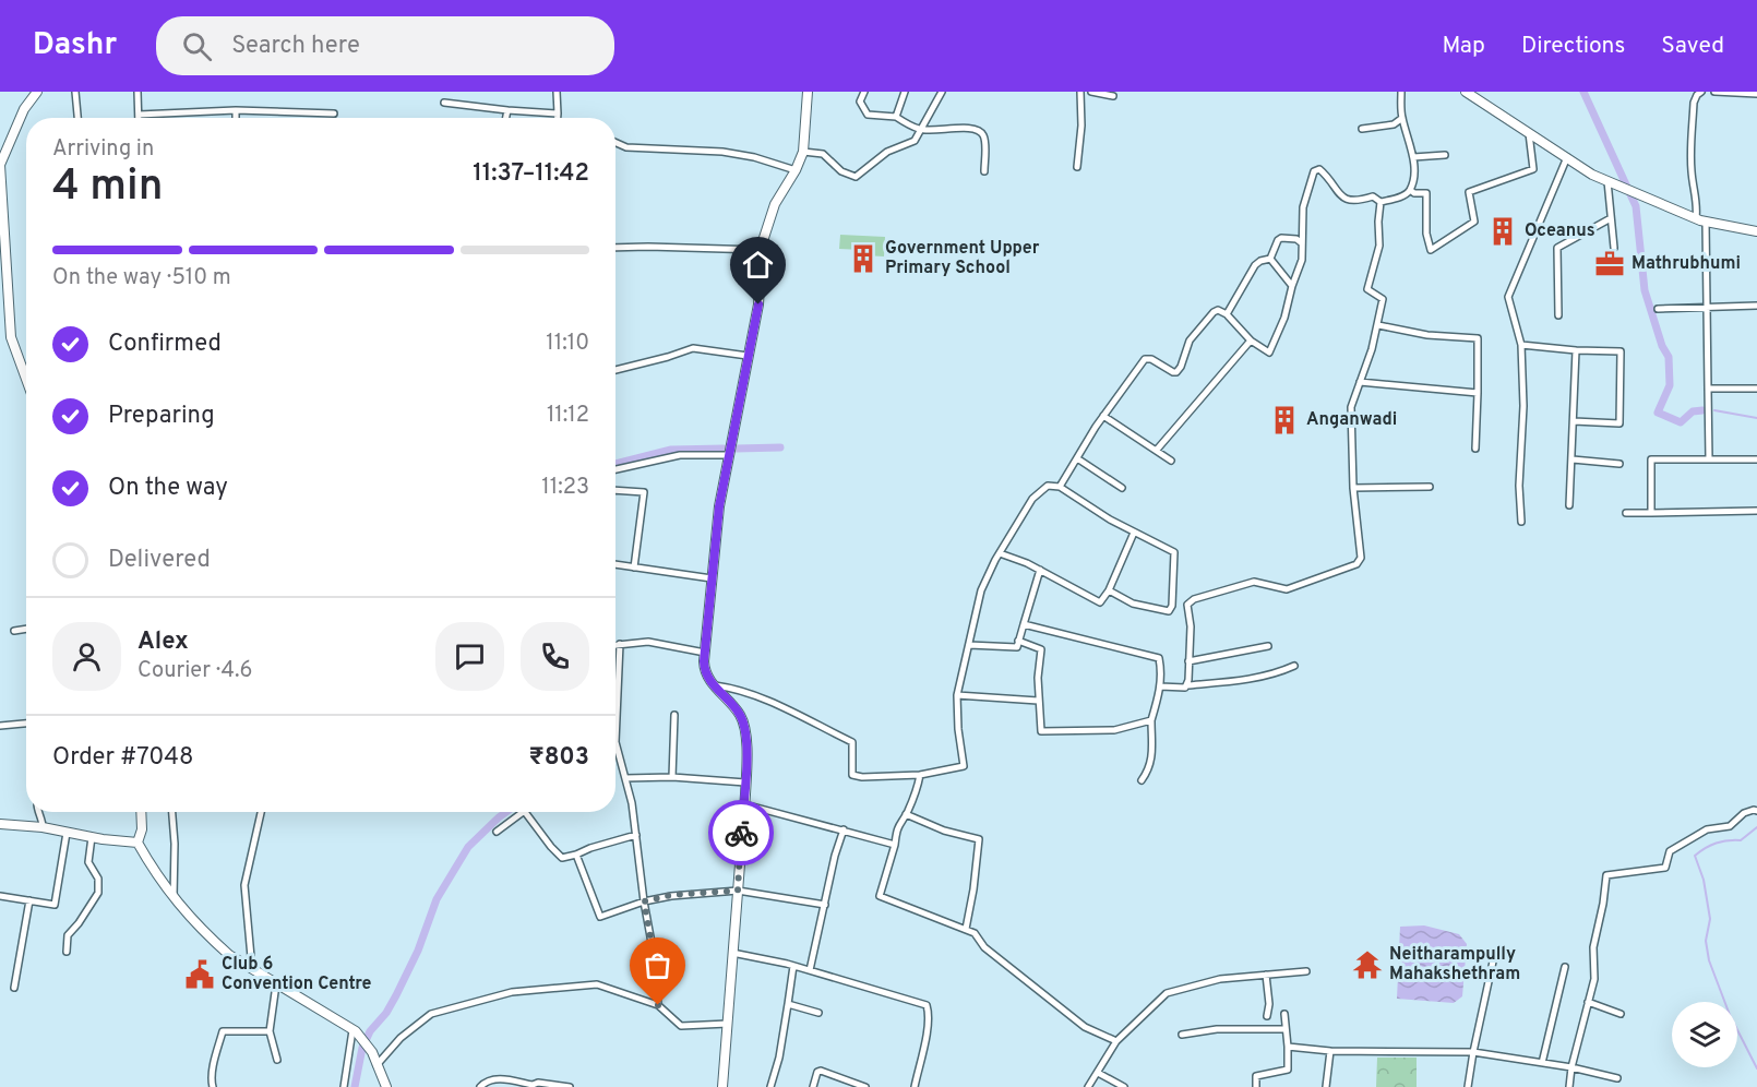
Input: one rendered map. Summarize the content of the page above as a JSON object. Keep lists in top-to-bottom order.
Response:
{
  "places": {
    "building": ["Oceanus", "Government Upper Primary School", "Anganwadi"],
    "office": ["Mathrubhumi"],
    "temple": ["Neitharampully Mahakshethram"],
    "public building": ["Club 6 Convention Centre"]
  },
  "page": {
    "header": "Dashr",
    "search": "Search here",
    "nav": ["Map", "Directions", "Saved"],
    "heading": ["4 min", "Arriving in", "11:37–11:42"],
    "panel": [
      "Alex",
      "Courier · 4.6",
      "Order #7048",
      "₹803"
    ],
    "bar": "On the way · 510 m",
    "list": [
      ["Confirmed", "11:10"],
      ["Preparing", "11:12"],
      ["On the way", "11:23"],
      "Delivered"
    ]
  }
}
